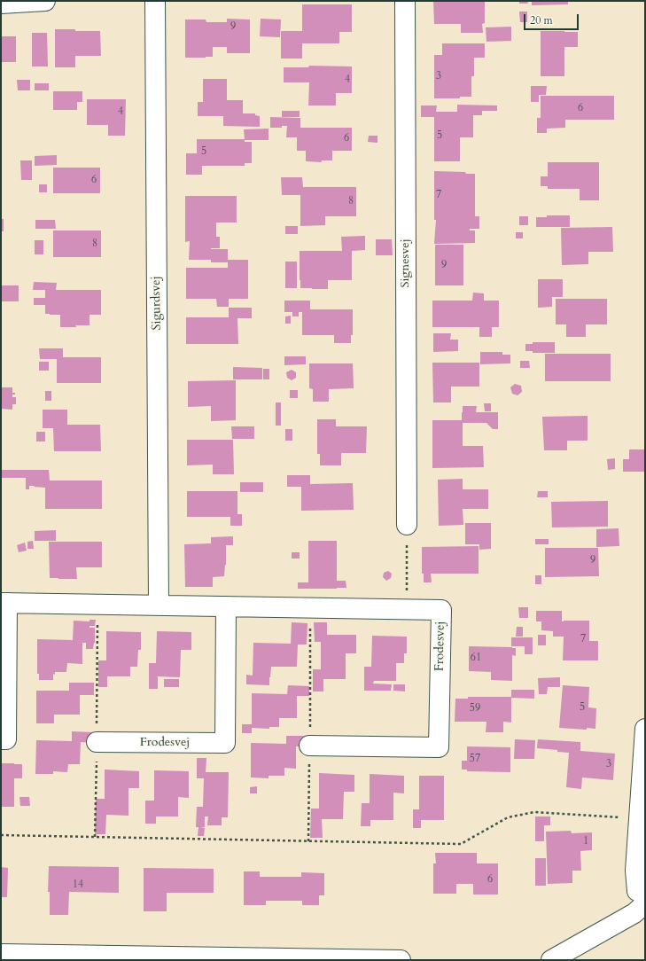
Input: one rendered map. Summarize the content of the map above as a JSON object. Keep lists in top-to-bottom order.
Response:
{
  "streets": {
    "street": ["Signesvej", "Sigurdsvej", "Frodesvej"]
  },
  "crossings": [
    ["Sigurdsvej", "Frodesvej"]
  ],
  "house_numbers": [
    "9",
    "3",
    "4",
    "6",
    "4",
    "5",
    "6",
    "5",
    "6",
    "7",
    "8",
    "8",
    "9",
    "9",
    "7",
    "61",
    "5",
    "59",
    "57",
    "3",
    "1",
    "6",
    "14"
  ],
  "scale_bar": "20 m"
}
